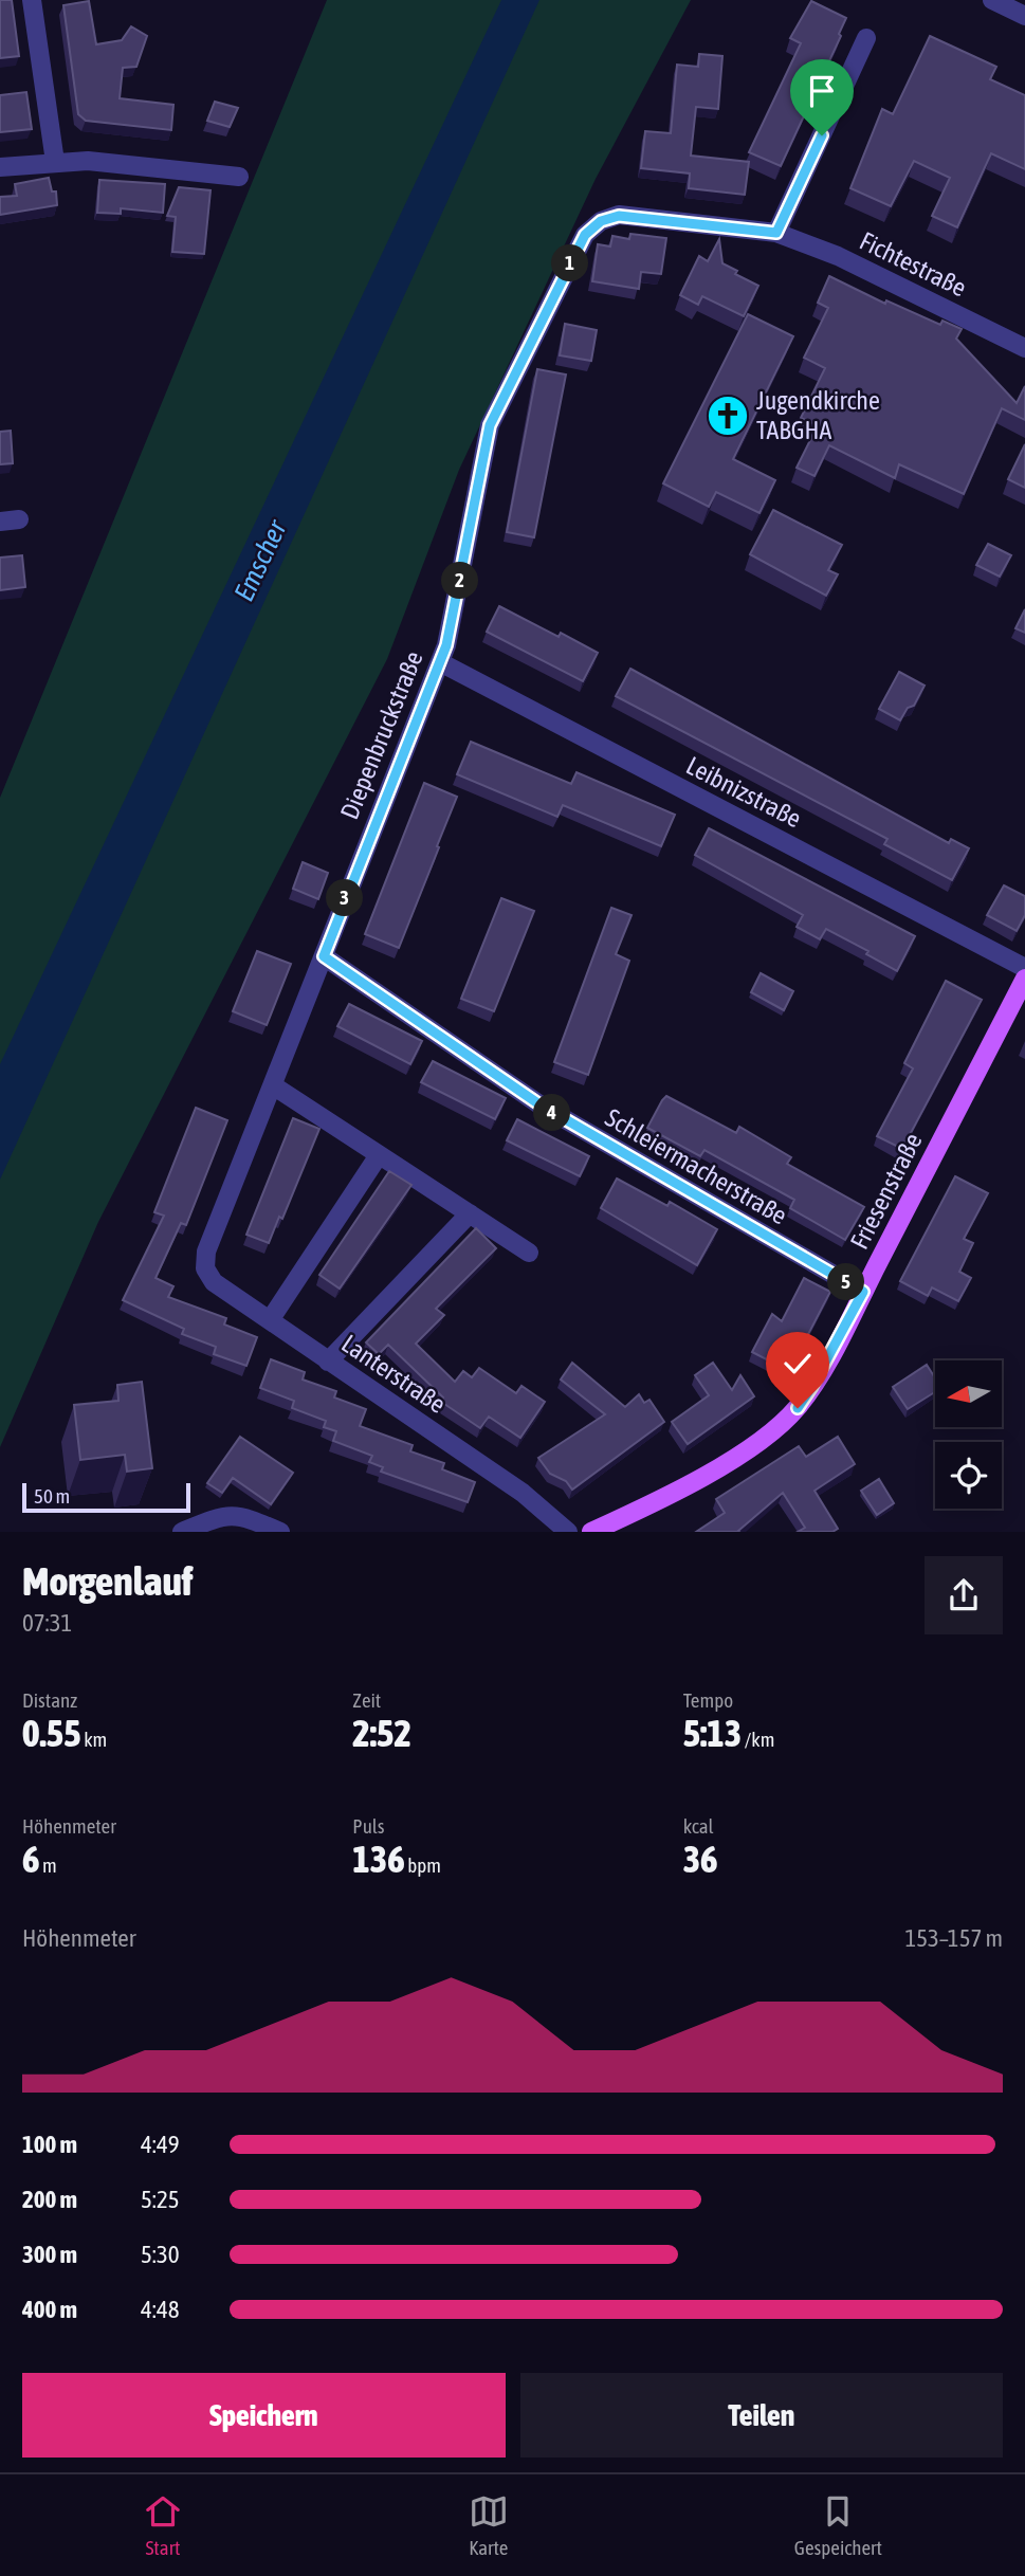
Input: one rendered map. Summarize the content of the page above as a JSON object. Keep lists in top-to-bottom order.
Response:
{
  "streets": {
    "main road": ["Friesenstraße"],
    "street": [
      "Fichtestraße",
      "Diepenbruckstraße",
      "Leibnizstraße",
      "Schleiermacherstraße",
      "Lanterstraße"
    ]
  },
  "crossings": [
    ["Fichtestraße", "Diepenbruckstraße"],
    ["Diepenbruckstraße", "Leibnizstraße"],
    ["Diepenbruckstraße", "Schleiermacherstraße"],
    ["Diepenbruckstraße", "Lanterstraße"],
    ["Schleiermacherstraße", "Friesenstraße"]
  ],
  "water": ["Emscher"],
  "places": {
    "church": ["Jugendkirche TABGHA"]
  },
  "scale_bar": "50 m",
  "north": "left",
  "page": {
    "pins": [
      "1",
      "2",
      "3",
      "4",
      "5"
    ],
    "scale": "50 m",
    "heading": ["Morgenlauf", "07:31"],
    "stats": [
      ["Distanz", "0.55 km"],
      ["Zeit", "2:52"],
      ["Tempo", "5:13 /km"],
      ["Höhenmeter", "6 m"],
      ["Puls", "136 bpm"],
      ["kcal", "36"]
    ],
    "chart": ["Höhenmeter", "153–157 m"],
    "list": [
      {
        "name": "100 m",
        "note": "4:49"
      },
      {
        "name": "200 m",
        "note": "5:25"
      },
      {
        "name": "300 m",
        "note": "5:30"
      },
      {
        "name": "400 m",
        "note": "4:48"
      }
    ],
    "buttons": ["Speichern", "Teilen"],
    "tabs": ["Start", "Karte", "Gespeichert"]
  }
}
